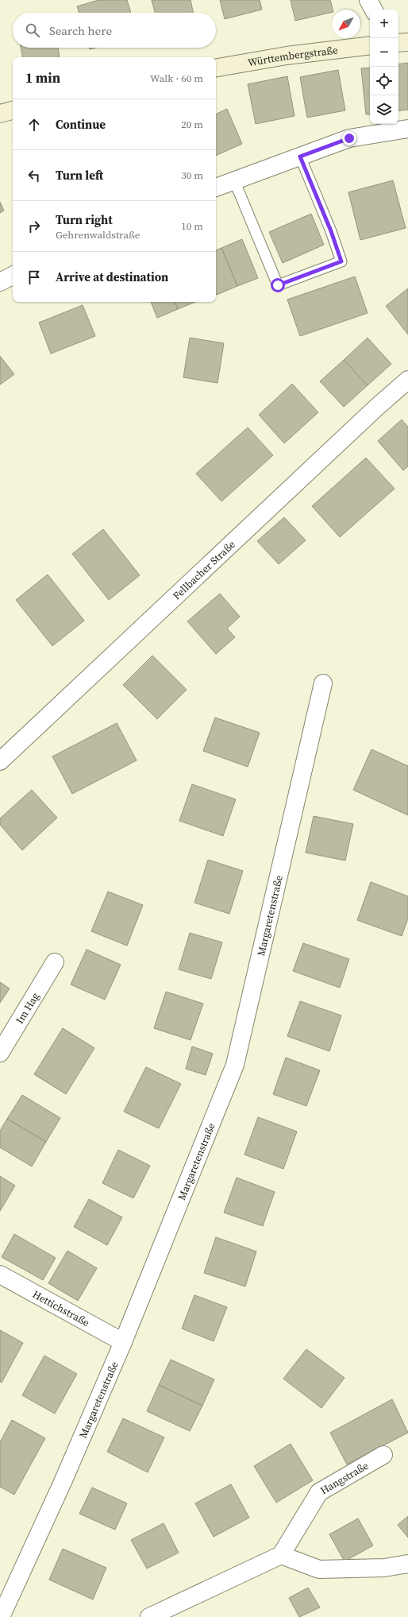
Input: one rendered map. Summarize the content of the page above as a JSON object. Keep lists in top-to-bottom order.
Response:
{
  "streets": {
    "street": [
      "Württembergstraße",
      "Fellbacher Straße",
      "Margaretenstraße",
      "Im Hag",
      "Hettichstraße",
      "Hangstraße"
    ]
  },
  "crossings": [
    ["Margaretenstraße", "Hettichstraße"]
  ],
  "north": "bottom left",
  "page": {
    "map_buttons": ["+", "−"],
    "search": "Search here",
    "heading": ["1 min", "Walk · 60 m"],
    "list": [
      ["Continue", "20 m"],
      ["Turn left", "30 m"],
      ["Turn right", "Gehrenwaldstraße", "10 m"],
      "Arrive at destination"
    ]
  }
}
